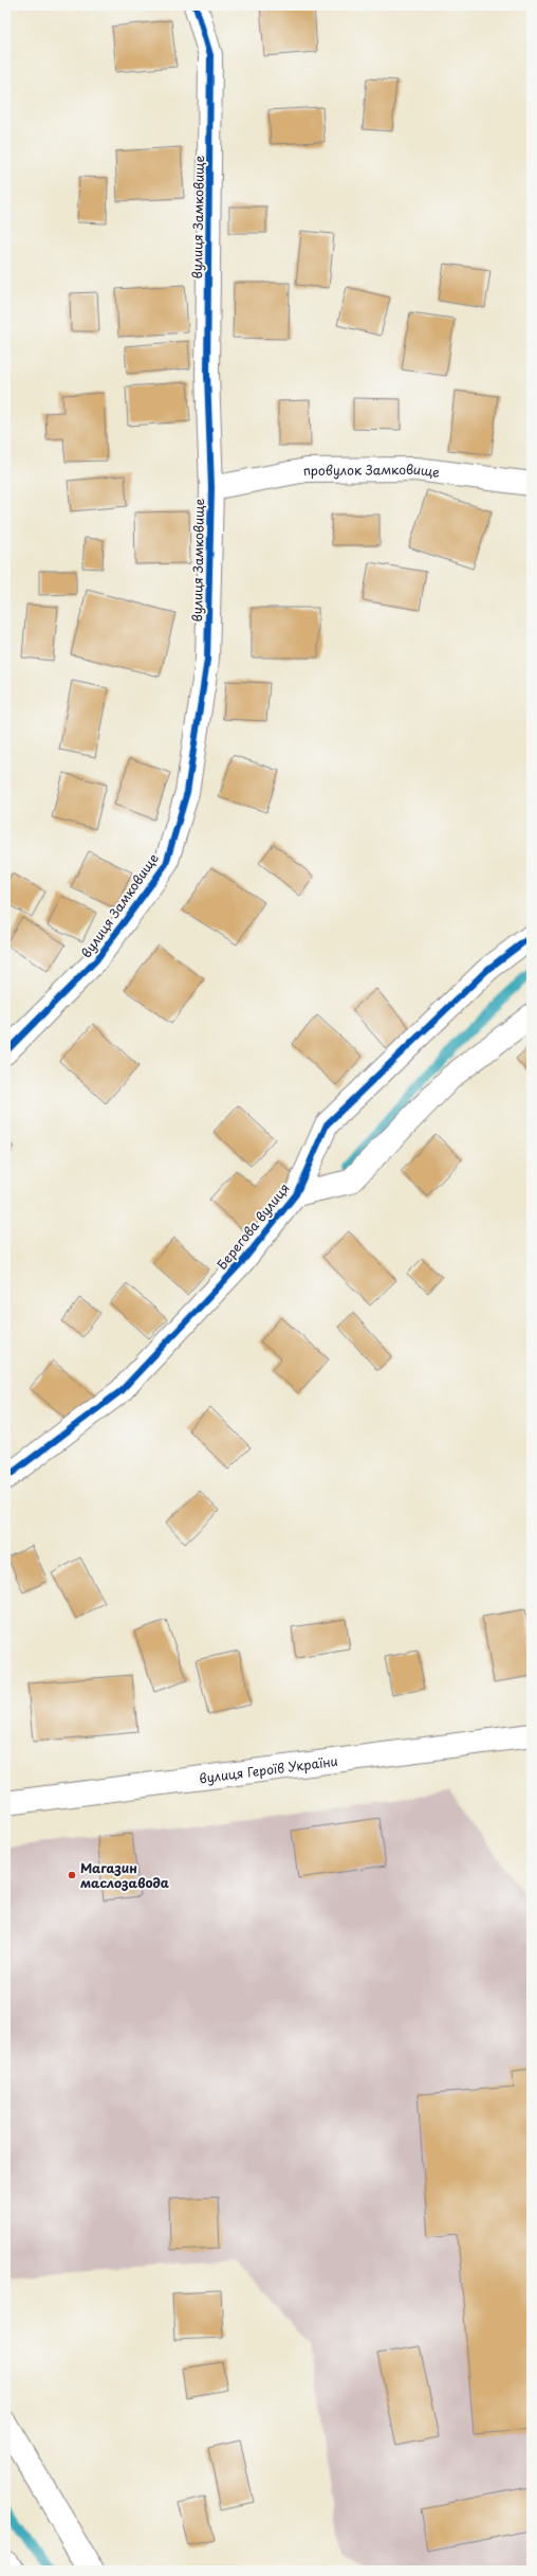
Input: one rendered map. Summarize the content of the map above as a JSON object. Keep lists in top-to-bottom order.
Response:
{
  "streets": {
    "street": [
      "вулиця Замковище",
      "провулок Замковище",
      "Берегова вулиця",
      "вулиця Героїв України"
    ]
  },
  "crossings": [
    ["вулиця Замковище", "провулок Замковище"]
  ],
  "places": ["Магазин маслозавода"]
}
